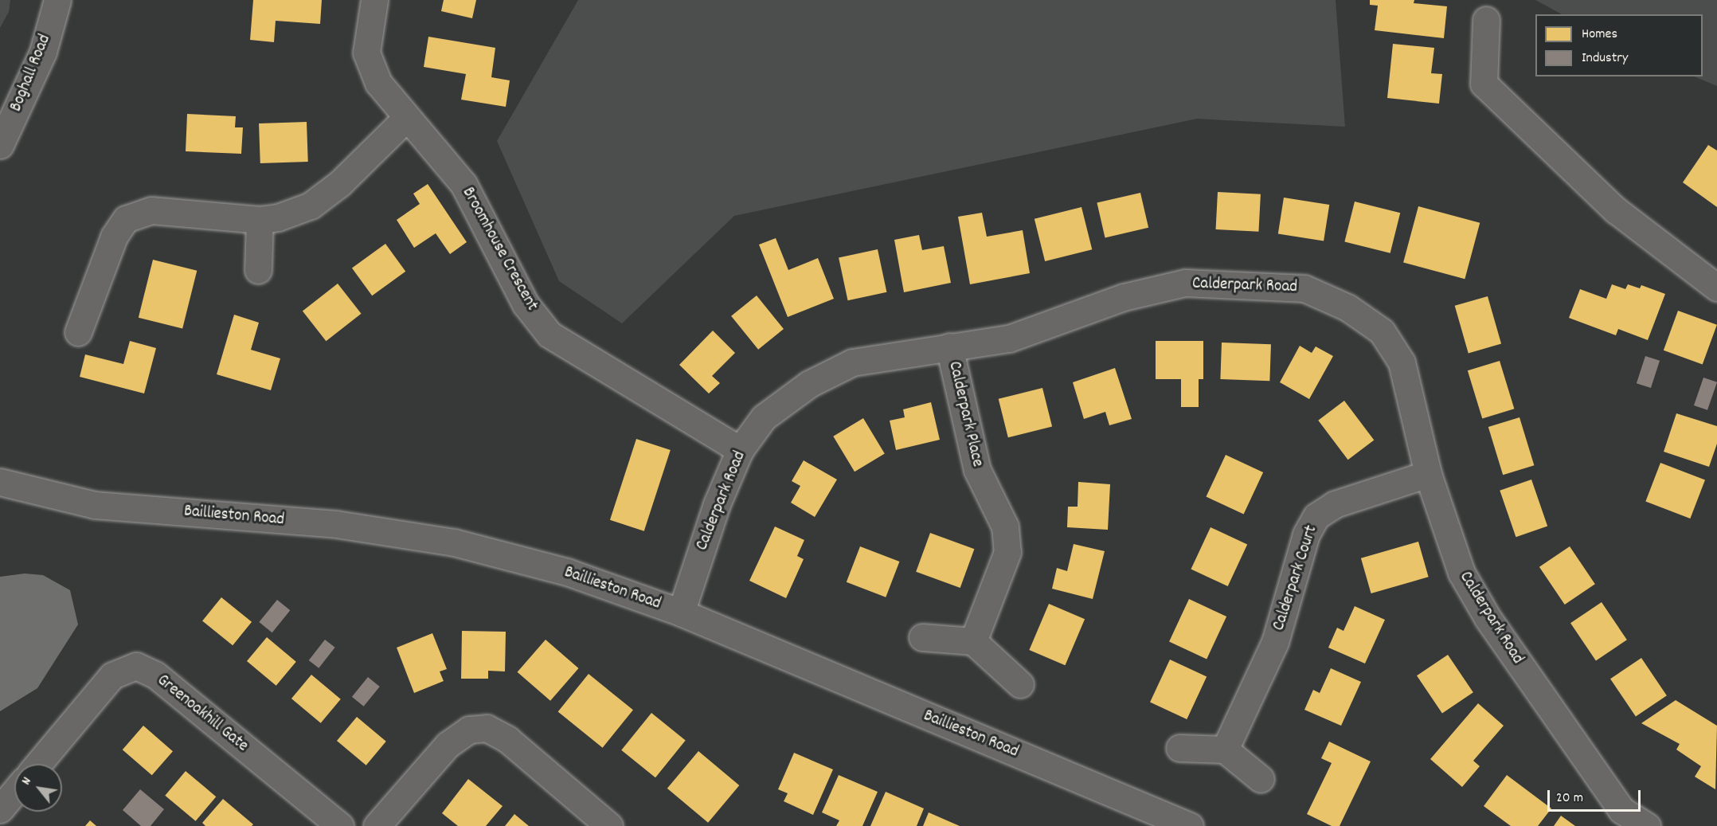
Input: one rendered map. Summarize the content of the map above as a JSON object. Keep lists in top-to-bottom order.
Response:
{
  "streets": {
    "street": [
      "Boghall Road",
      "Broomhouse Crescent",
      "Calderpark Road",
      "Calderpark Place",
      "Baillieston Road",
      "Calderpark Court",
      "Greenoakhill Gate"
    ]
  },
  "crossings": [
    ["Broomhouse Crescent", "Calderpark Road"],
    ["Calderpark Road", "Calderpark Place"],
    ["Calderpark Road", "Baillieston Road"],
    ["Calderpark Road", "Calderpark Court"]
  ],
  "legend": ["Homes", "Industry"],
  "scale_bar": "20 m",
  "north": "top left"
}
